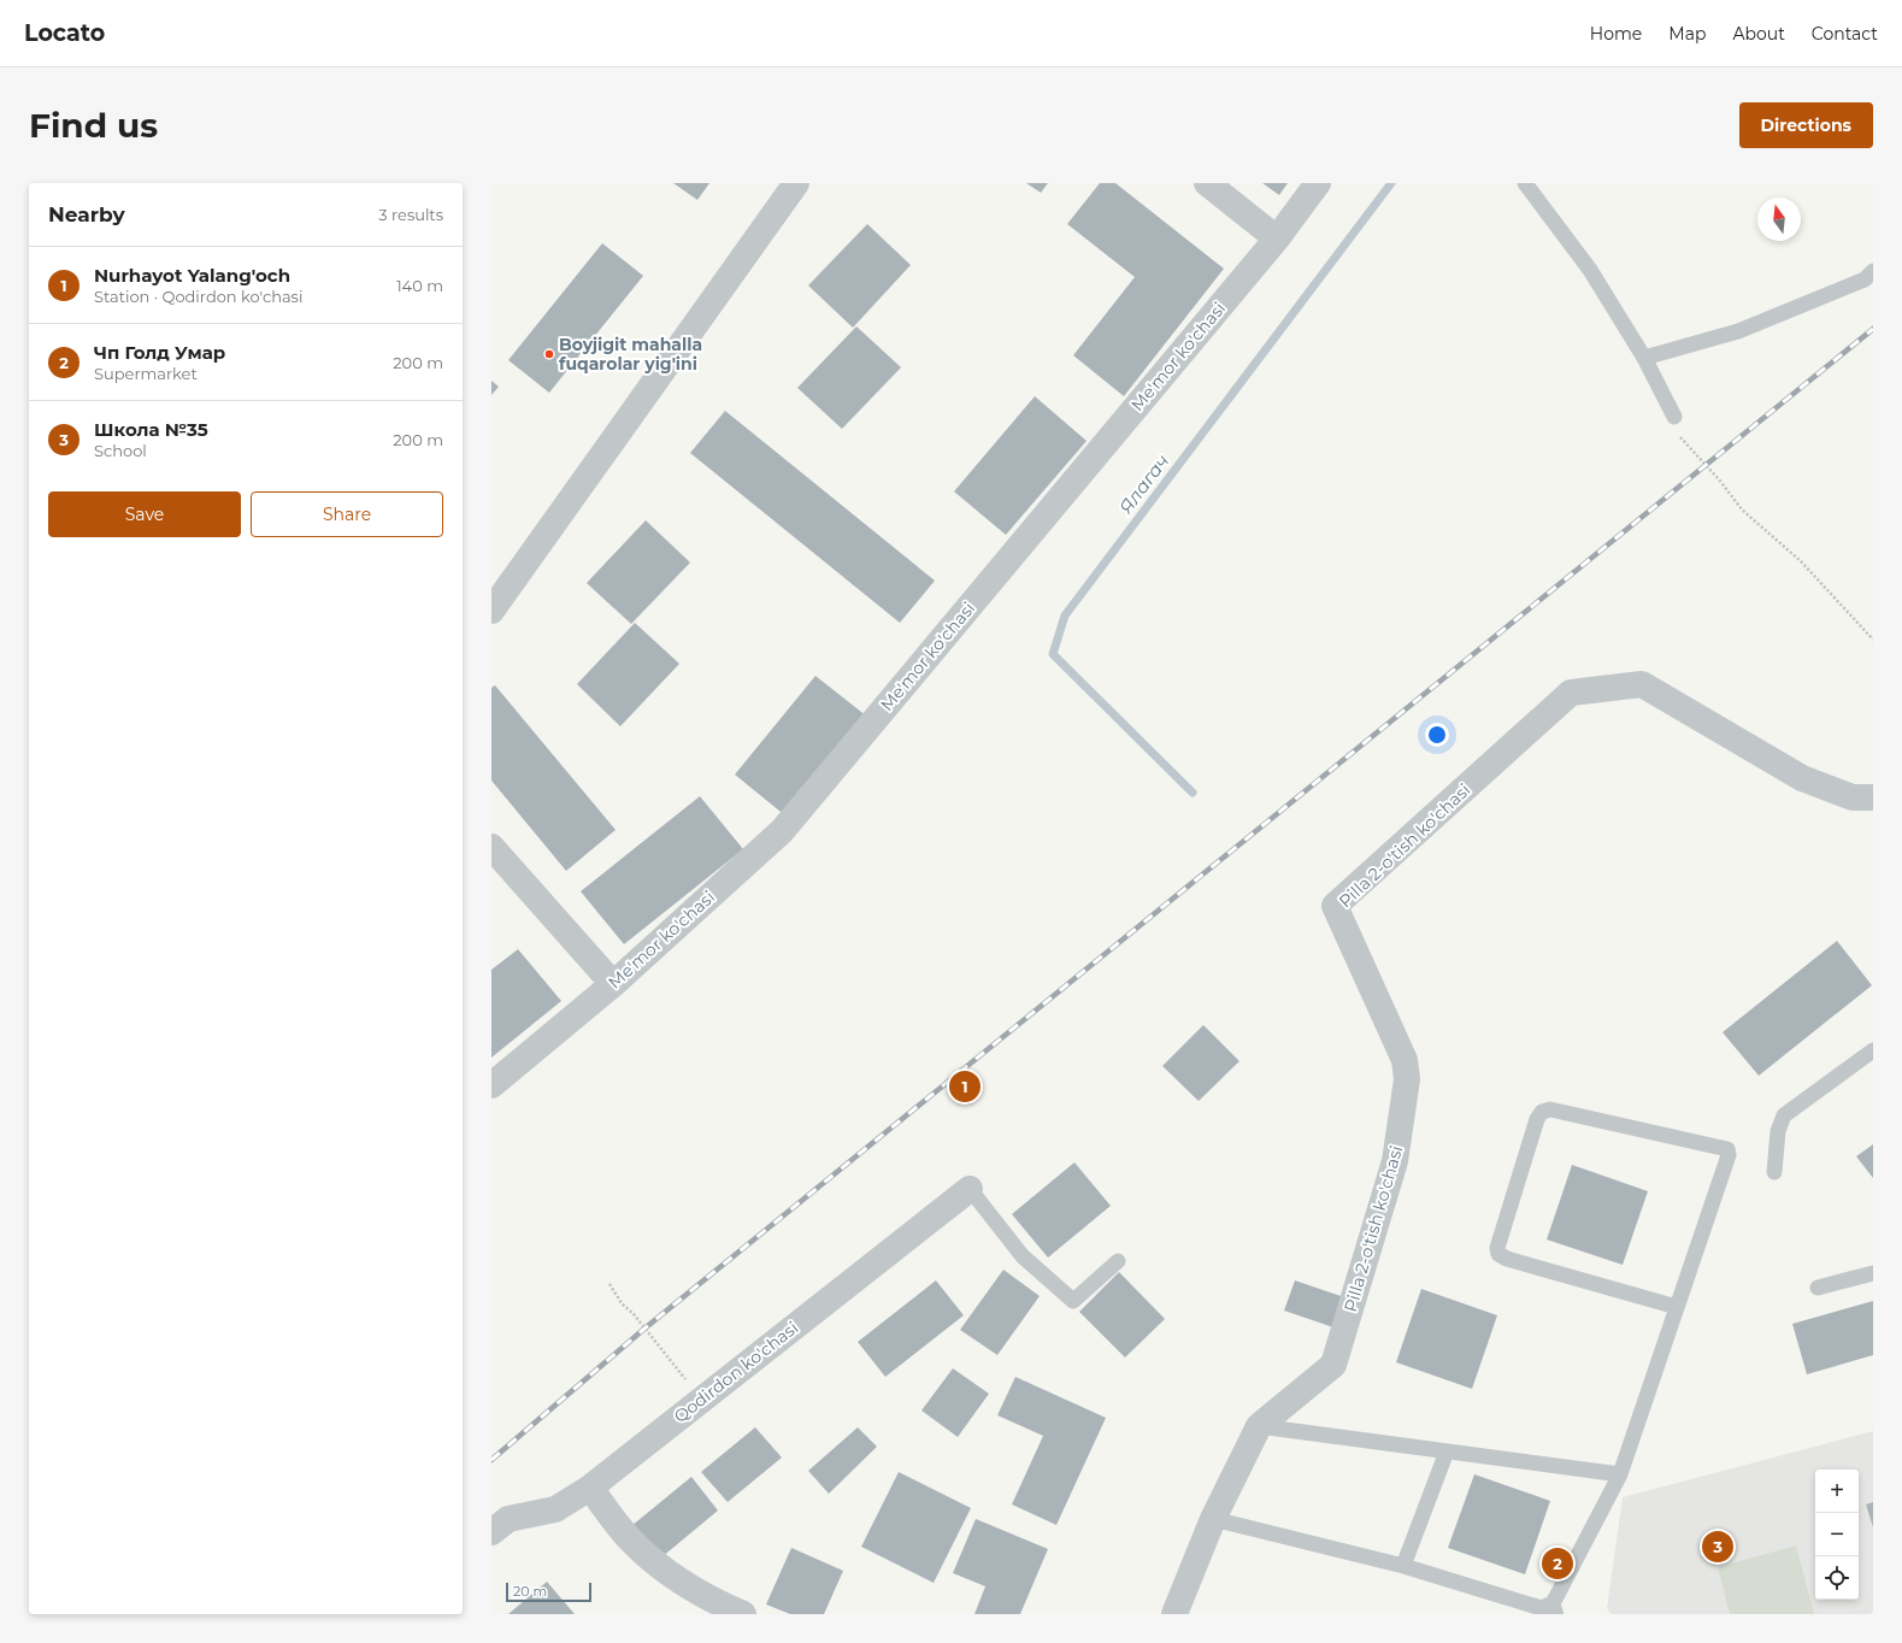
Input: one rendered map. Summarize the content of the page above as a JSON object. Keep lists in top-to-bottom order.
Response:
{
  "streets": {
    "street": ["Me'mor ko'chasi", "Pilla 2-o'tish ko'chasi", "Qodirdon ko'chasi"]
  },
  "water": ["Ялагач"],
  "places": ["Boyjigit mahalla fuqarolar yig'ini"],
  "scale_bar": "20 m",
  "north": "top",
  "page": {
    "header": "Locato",
    "nav": [
      "Home",
      "Map",
      "About",
      "Contact"
    ],
    "buttons": [
      "Directions",
      ["Save", "Share"]
    ],
    "title": "Find us",
    "heading": ["Nearby", "3 results"],
    "list": [
      {
        "mark": "1",
        "name": "Nurhayot Yalang'och",
        "note": "Station · Qodirdon ko'chasi",
        "value": "140 m"
      },
      {
        "mark": "2",
        "name": "Чп Голд Умар",
        "note": "Supermarket",
        "value": "200 m"
      },
      {
        "mark": "3",
        "name": "Школа №35",
        "note": "School",
        "value": "200 m"
      }
    ],
    "pins": ["1", "3", "2"],
    "map_buttons": ["+", "−"],
    "scale": "20 m"
  }
}
